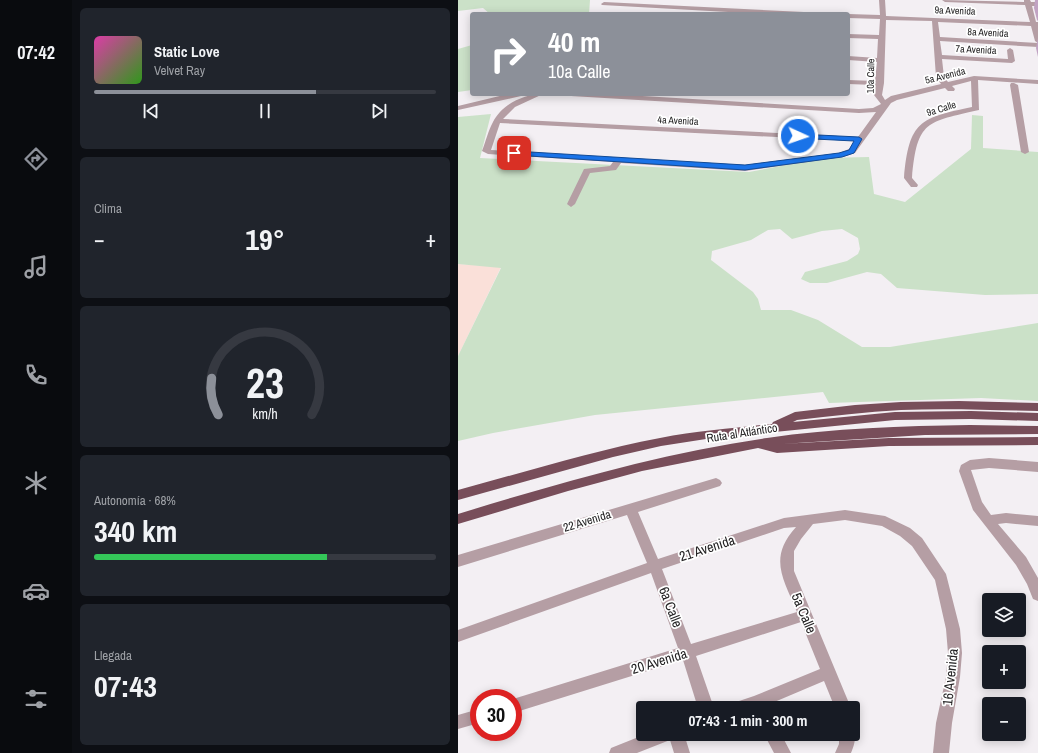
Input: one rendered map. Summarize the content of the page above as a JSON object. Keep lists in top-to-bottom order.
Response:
{
  "streets": {
    "highway": ["Ruta al Atlántico"],
    "street": [
      "9a Avenida",
      "8a Avenida",
      "7a Avenida",
      "5a Avenida",
      "10a Calle",
      "9a Calle",
      "4a Avenida",
      "22 Avenida",
      "21 Avenida",
      "6a Calle",
      "5a Calle",
      "20 Avenida",
      "16 Avenida"
    ]
  },
  "crossings": [
    ["9a Avenida", "10a Calle"],
    ["9a Avenida", "9a Calle"],
    ["8a Avenida", "9a Calle"],
    ["7a Avenida", "9a Calle"],
    ["5a Avenida", "10a Calle"],
    ["5a Avenida", "9a Calle"],
    ["10a Calle", "4a Avenida"],
    ["22 Avenida", "6a Calle"],
    ["21 Avenida", "6a Calle"],
    ["21 Avenida", "5a Calle"],
    ["21 Avenida", "16 Avenida"],
    ["6a Calle", "20 Avenida"],
    ["5a Calle", "20 Avenida"]
  ],
  "page": {
    "tabs": "07:42",
    "turn": ["40 m", "10a Calle"],
    "song": ["Static Love", "Velvet Ray"],
    "tile": [
      "Clima",
      ["Autonomía · 68%", "340 km"],
      ["Llegada", "07:43"]
    ],
    "heat": ["−", "19°", "+"],
    "map_buttons": ["+", "−"],
    "limit": "30",
    "trip": "07:43 · 1 min · 300 m",
    "gauge": ["23", "km/h"]
  }
}
